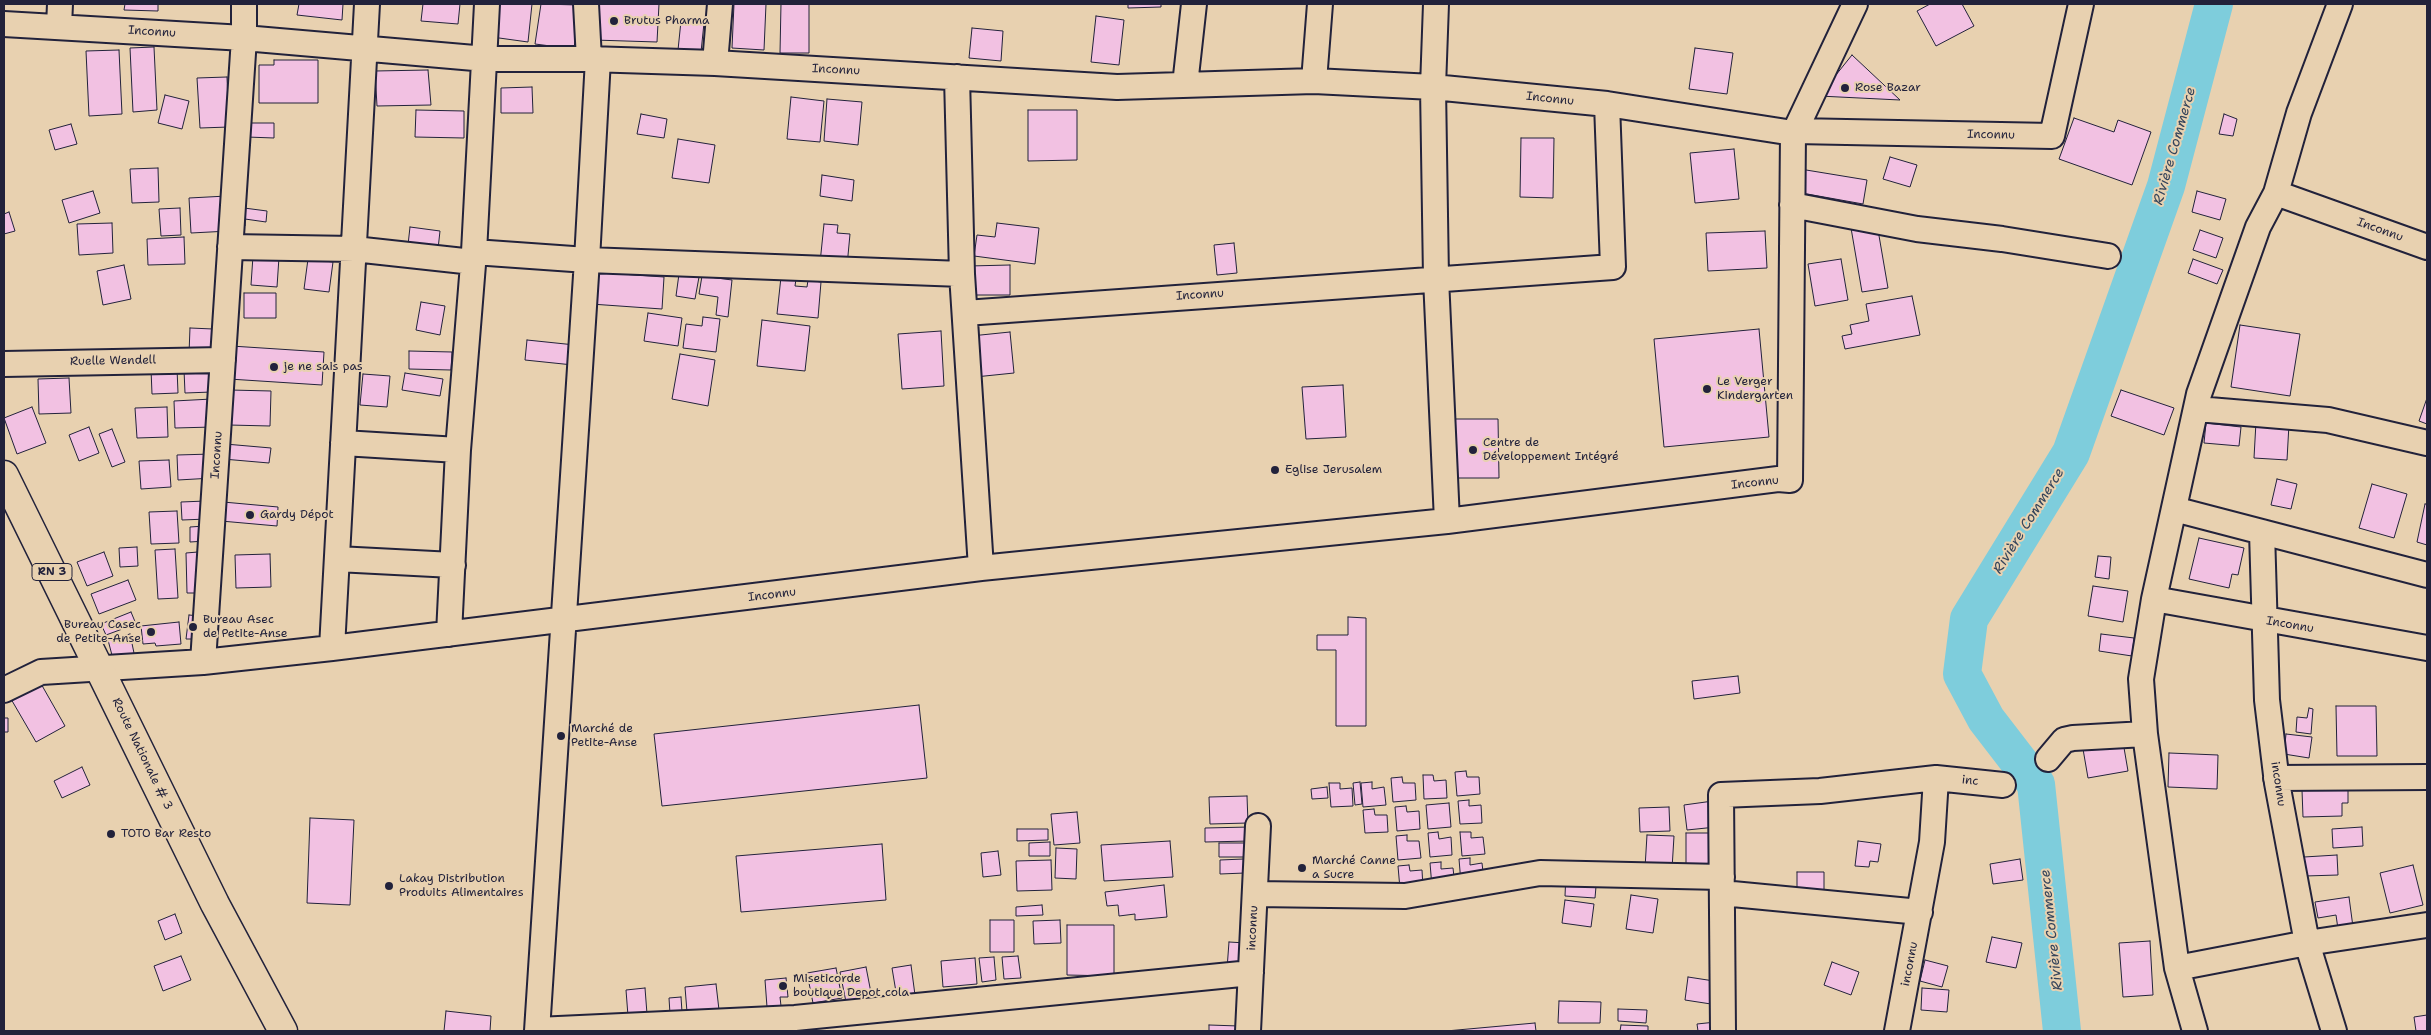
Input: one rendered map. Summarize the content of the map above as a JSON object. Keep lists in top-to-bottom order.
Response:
{
  "streets": {
    "main road": ["RN 3", "Route Nationale # 3"],
    "street": [
      "Inconnu",
      "Ruelle Wendell",
      "inc",
      "inconnu"
    ]
  },
  "crossings": [
    ["Inconnu", "Ruelle Wendell"],
    ["Inconnu", "Route Nationale # 3"],
    ["Inconnu", "inconnu"],
    ["inc", "inconnu"]
  ],
  "water": ["Rivière Commerce"],
  "places": [
    "Brutus Pharma",
    "Rose Bazar",
    "je ne sais pas",
    "Le Verger Kindergarten",
    "Centre de Développement Intégré",
    "Eglise Jerusalem",
    "Gardy Dépot",
    "Bureau Asec de Petite-Anse",
    "Bureau Casec de Petite-Anse",
    "Marché de Petite-Anse",
    "TOTO Bar Resto",
    "Marché Canne a Sucre",
    "Lakay Distribution Produits Alimentaires",
    "Miseticorde boutique Depot cola"
  ]
}
